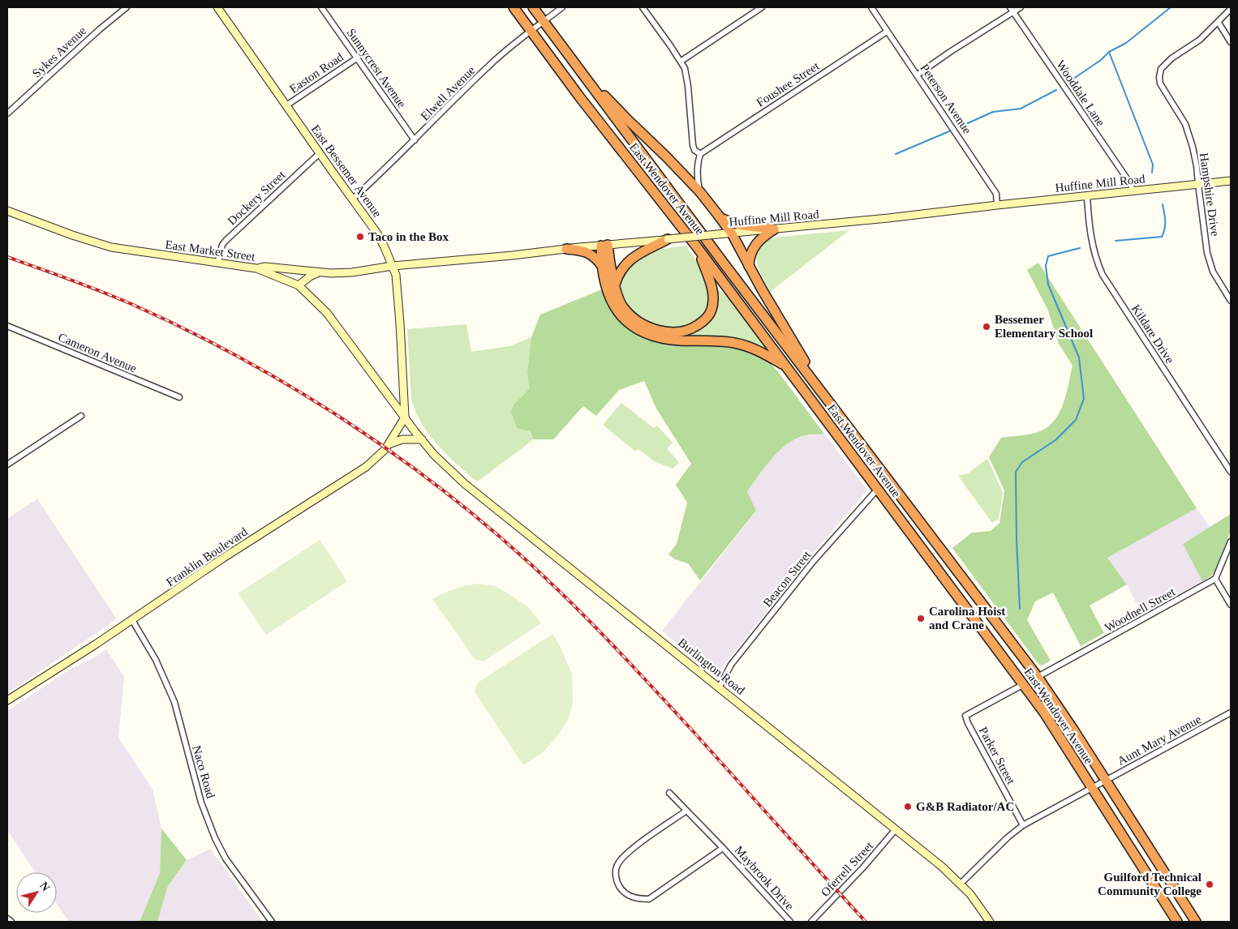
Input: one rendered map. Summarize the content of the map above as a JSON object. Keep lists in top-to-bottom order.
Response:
{
  "streets": {
    "highway": ["East Wendover Avenue"],
    "main road": [
      "East Bessemer Avenue",
      "Huffine Mill Road",
      "East Market Street",
      "Franklin Boulevard",
      "Burlington Road"
    ],
    "street": [
      "Sykes Avenue",
      "Sunnycrest Avenue",
      "Easton Road",
      "Foushee Street",
      "Elwell Avenue",
      "Wooddale Lane",
      "Peterson Avenue",
      "Hampshire Drive",
      "Dockery Street",
      "Kildare Drive",
      "Cameron Avenue",
      "Beacon Street",
      "Woodnell Street",
      "Aunt Mary Avenue",
      "Parker Street",
      "Naco Road",
      "Oferrell Street",
      "Maybrook Drive"
    ]
  },
  "crossings": [
    ["Sunnycrest Avenue", "Easton Road"],
    ["Sunnycrest Avenue", "Elwell Avenue"],
    ["Easton Road", "East Bessemer Avenue"],
    ["Foushee Street", "Peterson Avenue"],
    ["Elwell Avenue", "East Bessemer Avenue"],
    ["Elwell Avenue", "East Wendover Avenue"],
    ["Wooddale Lane", "Huffine Mill Road"],
    ["Peterson Avenue", "Huffine Mill Road"],
    ["East Bessemer Avenue", "Huffine Mill Road"],
    ["East Bessemer Avenue", "Dockery Street"],
    ["East Bessemer Avenue", "East Market Street"],
    ["East Bessemer Avenue", "Franklin Boulevard"],
    ["Huffine Mill Road", "Hampshire Drive"],
    ["Huffine Mill Road", "East Market Street"],
    ["Huffine Mill Road", "Kildare Drive"],
    ["East Wendover Avenue", "Beacon Street"],
    ["East Wendover Avenue", "Woodnell Street"],
    ["East Wendover Avenue", "Aunt Mary Avenue"],
    ["East Wendover Avenue", "Parker Street"],
    ["Dockery Street", "East Market Street"],
    ["East Market Street", "Franklin Boulevard"],
    ["East Market Street", "Burlington Road"],
    ["Franklin Boulevard", "Naco Road"],
    ["Beacon Street", "Burlington Road"],
    ["Burlington Road", "Aunt Mary Avenue"],
    ["Burlington Road", "Oferrell Street"],
    ["Aunt Mary Avenue", "Parker Street"]
  ],
  "places": [
    "Taco in the Box",
    "Bessemer Elementary School",
    "Carolina Hoist and Crane",
    "G&B Radiator/AC",
    "Guilford Technical Community College"
  ],
  "north": "top right"
}
